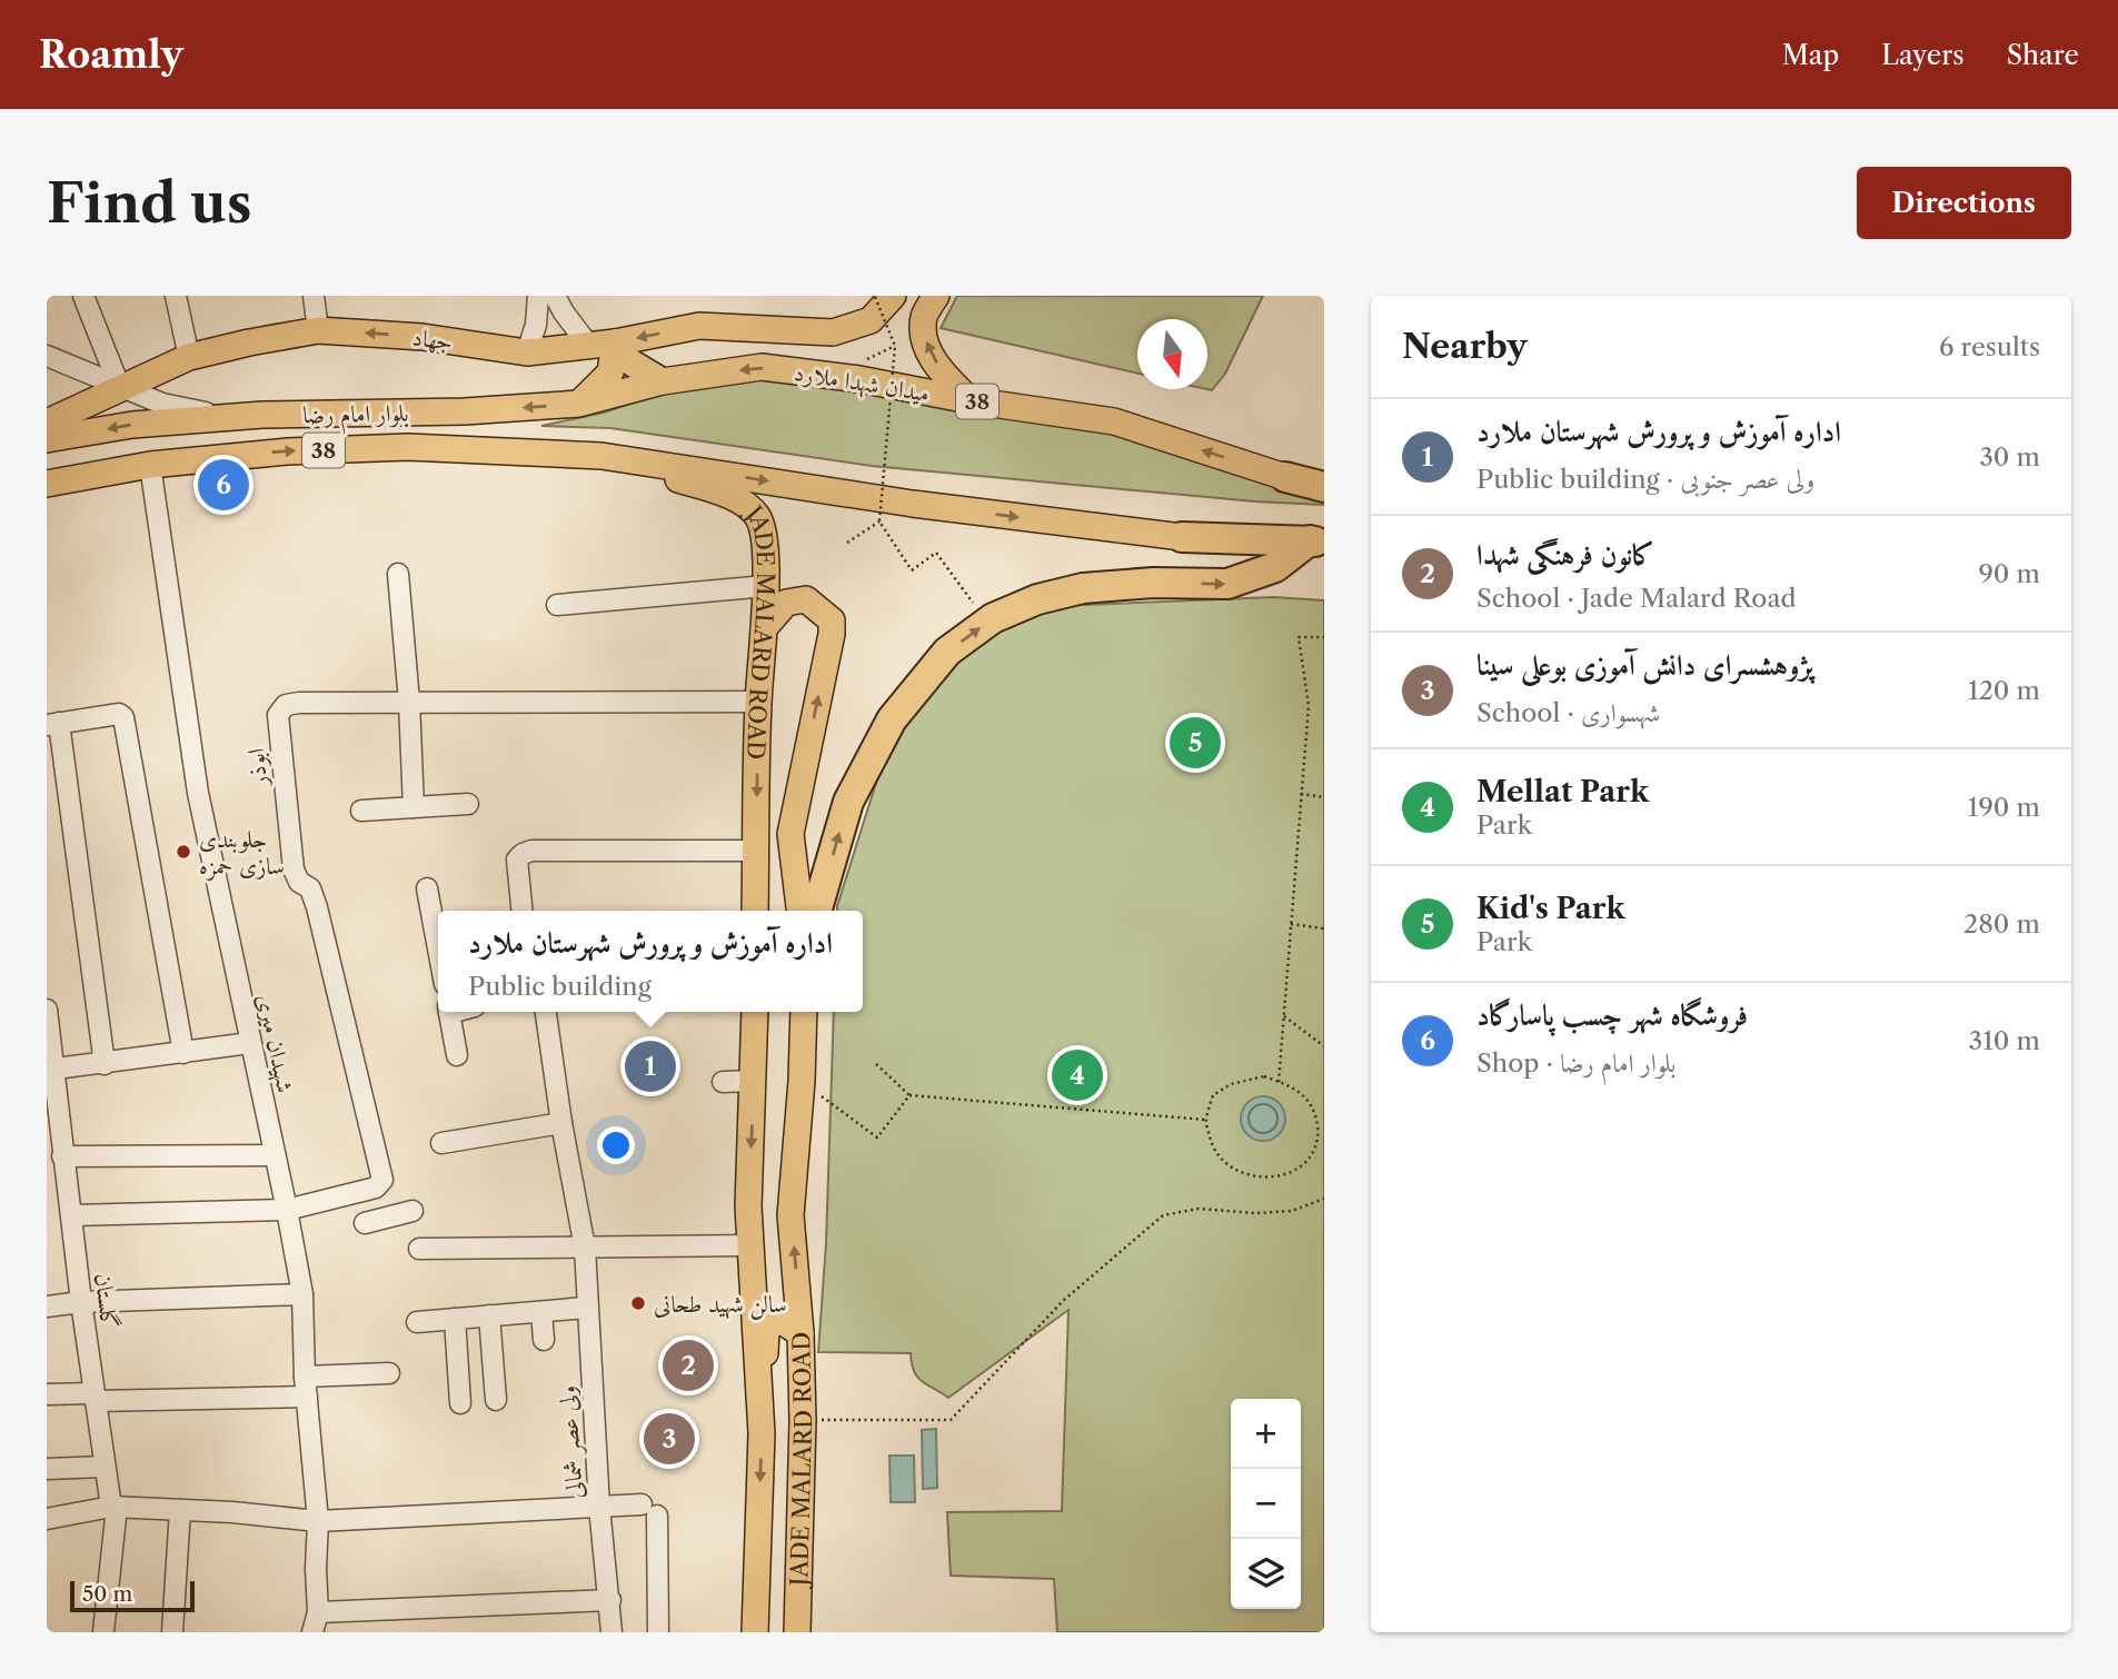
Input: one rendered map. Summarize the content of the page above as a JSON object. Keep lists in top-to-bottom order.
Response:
{
  "streets": {
    "highway": ["38"],
    "main road": [
      "جهاد",
      "میدان شهدا ملارد",
      "بلوار امام رضا",
      "JADE MALARD ROAD"
    ],
    "street": [
      "ابوذر",
      "شهیدان میری",
      "گلستان",
      "ولی عصر شمالی"
    ]
  },
  "crossings": [
    ["میدان شهدا ملارد", "38"],
    ["میدان شهدا ملارد", "بلوار امام رضا"],
    ["38", "بلوار امام رضا"],
    ["38", "JADE MALARD ROAD"],
    ["بلوار امام رضا", "JADE MALARD ROAD"],
    ["بلوار امام رضا", "شهیدان میری"],
    ["JADE MALARD ROAD", "ابوذر"]
  ],
  "places": ["جلوبندی سازی حمزه", "سالن شهید طحانی"],
  "scale_bar": "50 m",
  "north": "bottom",
  "page": {
    "header": "Roamly",
    "nav": ["Map", "Layers", "Share"],
    "buttons": "Directions",
    "title": "Find us",
    "heading": ["Nearby", "6 results"],
    "list": [
      {
        "mark": "1",
        "name": "اداره آموزش و پرورش شهرستان ملارد",
        "note": "Public building · ولی عصر جنوبی",
        "value": "30 m"
      },
      {
        "mark": "2",
        "name": "کانون فرهنگی شهدا",
        "note": "School · Jade Malard Road",
        "value": "90 m"
      },
      {
        "mark": "3",
        "name": "پژوهشسرای دانش آموزی بوعلی سینا",
        "note": "School · شهسواری",
        "value": "120 m"
      },
      {
        "mark": "4",
        "name": "Mellat Park",
        "note": "Park",
        "value": "190 m"
      },
      {
        "mark": "5",
        "name": "Kid's Park",
        "note": "Park",
        "value": "280 m"
      },
      {
        "mark": "6",
        "name": "فروشگاه شهر چسب پاسارگاد",
        "note": "Shop · بلوار امام رضا",
        "value": "310 m"
      }
    ],
    "pins": [
      "6",
      "5",
      "1",
      "4",
      "2",
      "3"
    ],
    "popup": ["اداره آموزش و پرورش شهرستان ملارد", "Public building"],
    "map_buttons": ["+", "−"],
    "scale": "50 m"
  }
}
